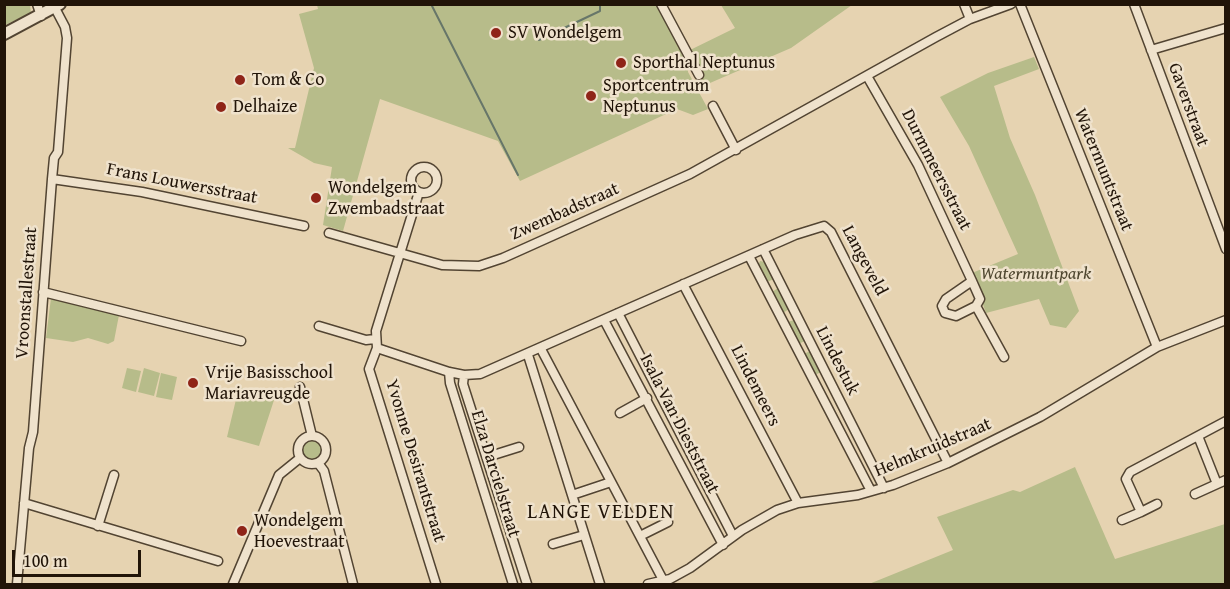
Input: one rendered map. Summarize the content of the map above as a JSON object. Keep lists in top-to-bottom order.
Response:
{
  "streets": {
    "street": [
      "Gaverstraat",
      "Durmmeersstraat",
      "Watermuntstraat",
      "Frans Louwersstraat",
      "Zwembadstraat",
      "Langeveld",
      "Vroonstallestraat",
      "Lindestuk",
      "Lindemeers",
      "Isala Van Dieststraat",
      "Helmkruidstraat",
      "Yvonne Desirantstraat",
      "Elza Darcielstraat"
    ]
  },
  "crossings": [
    ["Durmmeersstraat", "Zwembadstraat"],
    ["Watermuntstraat", "Helmkruidstraat"],
    ["Frans Louwersstraat", "Vroonstallestraat"],
    ["Langeveld", "Lindestuk"],
    ["Langeveld", "Lindemeers"],
    ["Langeveld", "Isala Van Dieststraat"],
    ["Langeveld", "Helmkruidstraat"],
    ["Lindestuk", "Helmkruidstraat"],
    ["Lindemeers", "Helmkruidstraat"],
    ["Isala Van Dieststraat", "Helmkruidstraat"]
  ],
  "districts": ["LANGE VELDEN"],
  "parks": ["Watermuntpark"],
  "places": [
    "SV Wondelgem",
    "Sporthal Neptunus",
    "Tom & Co",
    "Sportcentrum Neptunus",
    "Delhaize",
    "Wondelgem Zwembadstraat",
    "Vrije Basisschool Mariavreugde",
    "Wondelgem Hoevestraat"
  ],
  "scale_bar": "100 m"
}
